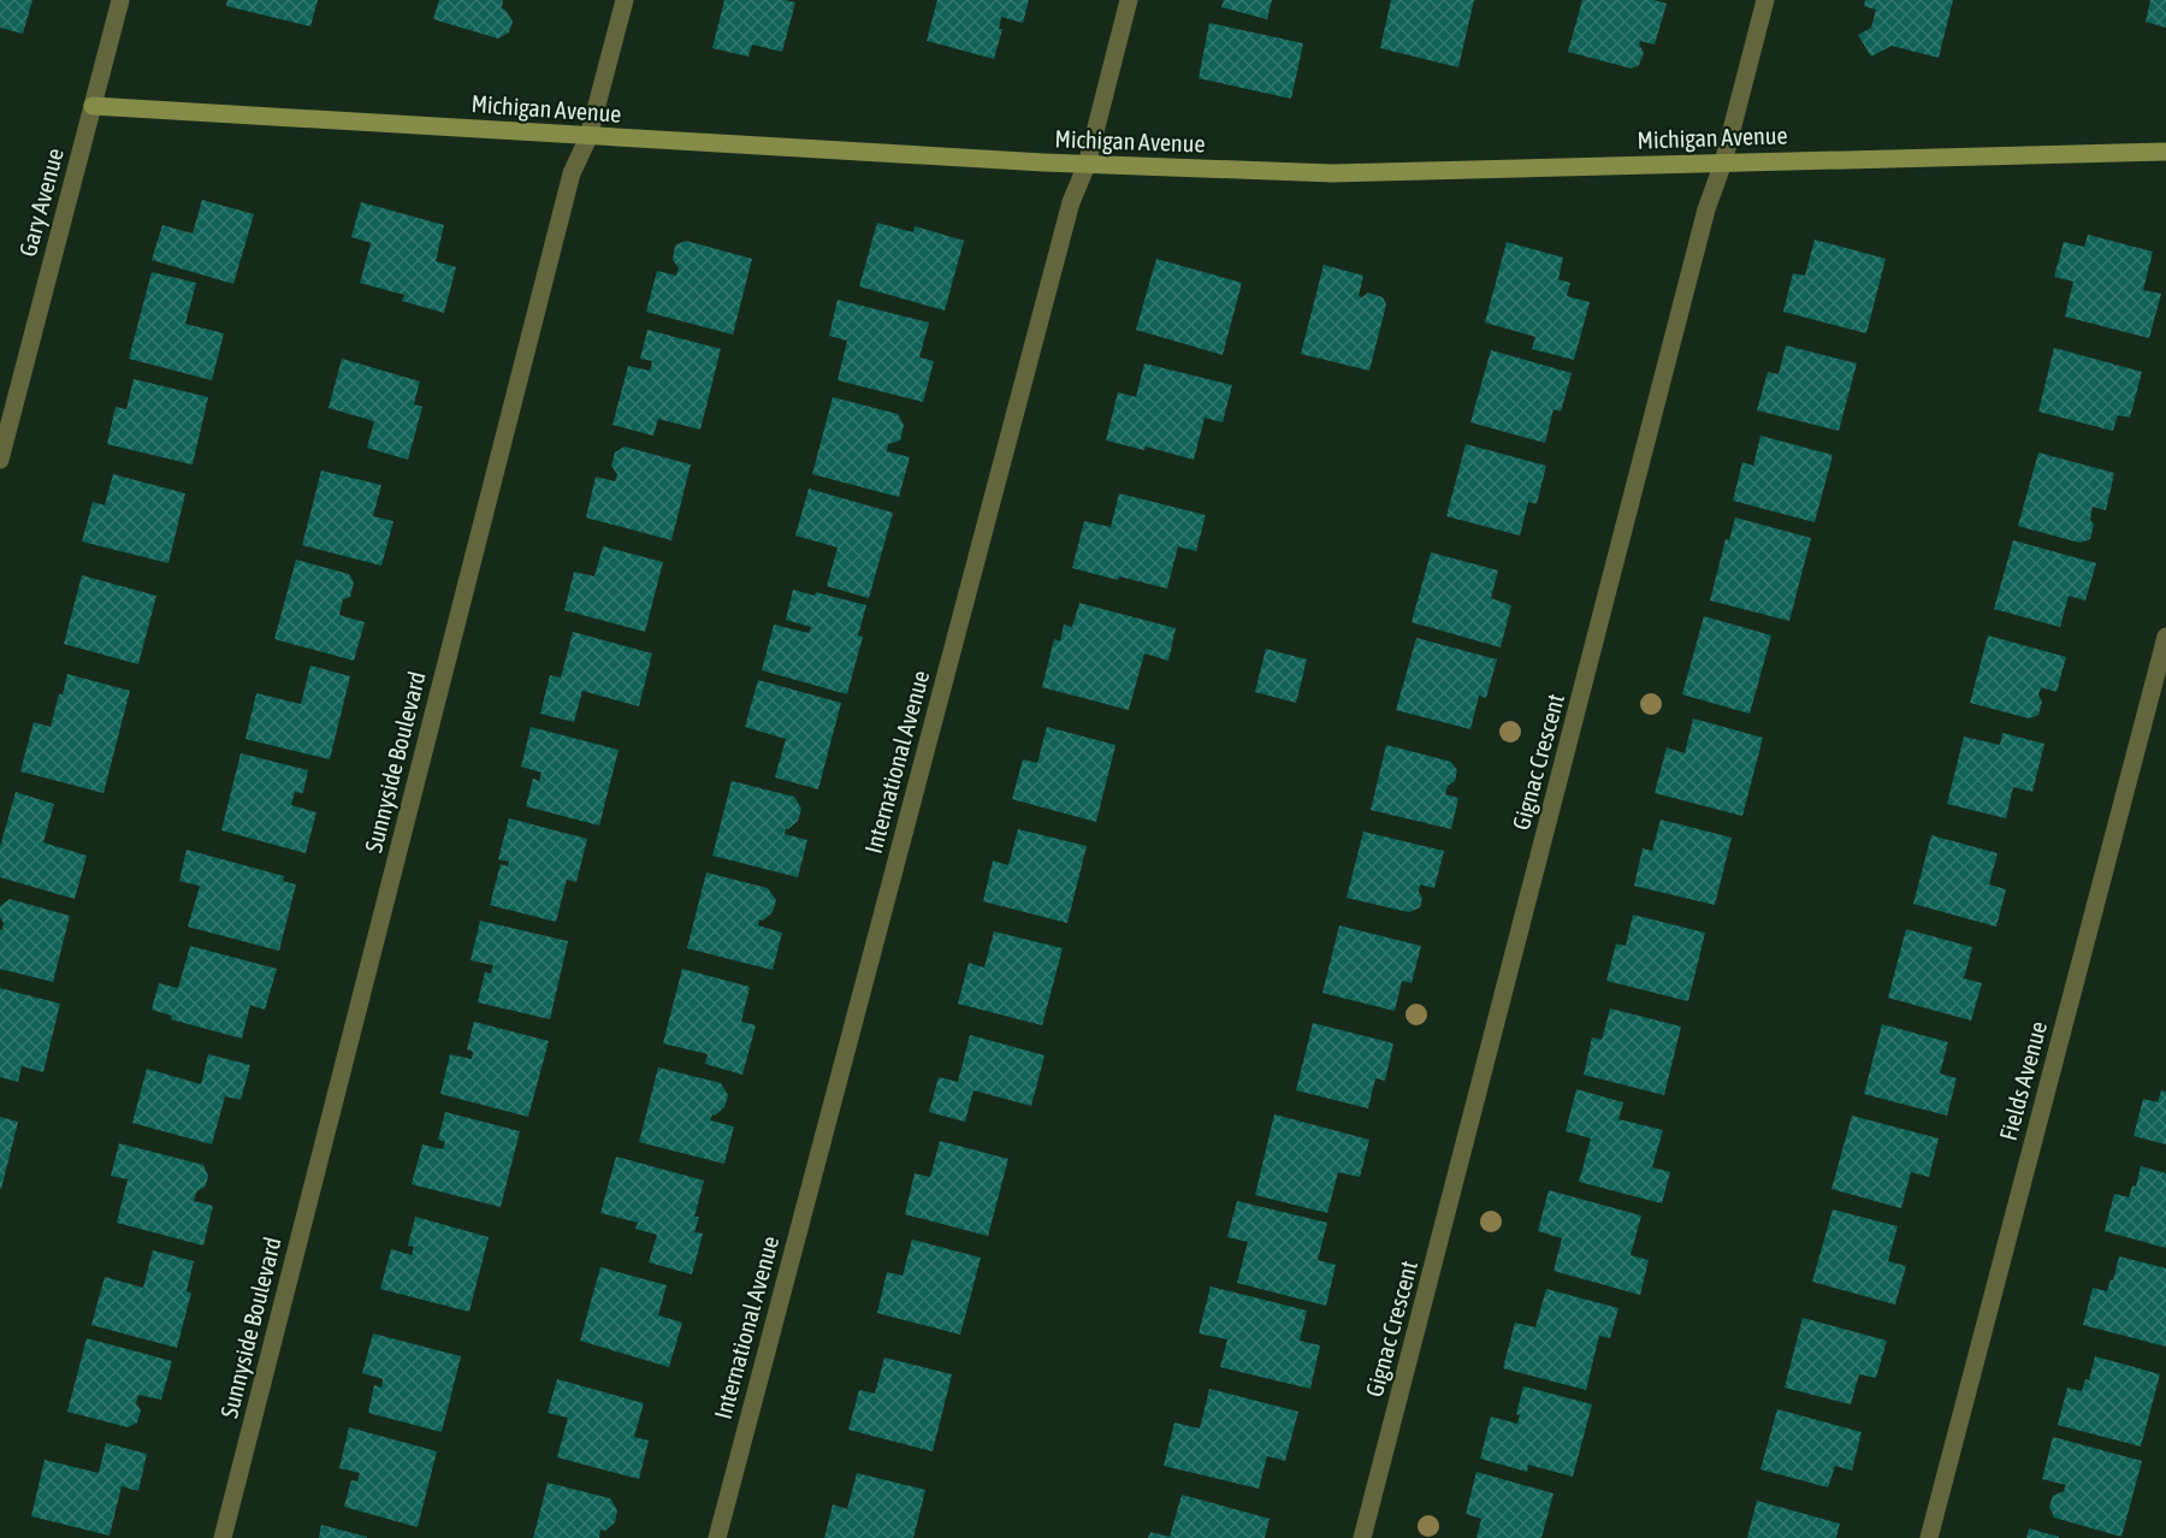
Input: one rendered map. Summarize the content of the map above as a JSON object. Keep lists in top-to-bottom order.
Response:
{
  "streets": {
    "street": [
      "Michigan Avenue",
      "Gary Avenue",
      "Sunnyside Boulevard",
      "International Avenue",
      "Gignac Crescent",
      "Fields Avenue"
    ]
  },
  "crossings": [
    ["Michigan Avenue", "Gary Avenue"],
    ["Michigan Avenue", "Sunnyside Boulevard"],
    ["Michigan Avenue", "International Avenue"],
    ["Michigan Avenue", "Gignac Crescent"]
  ]
}
